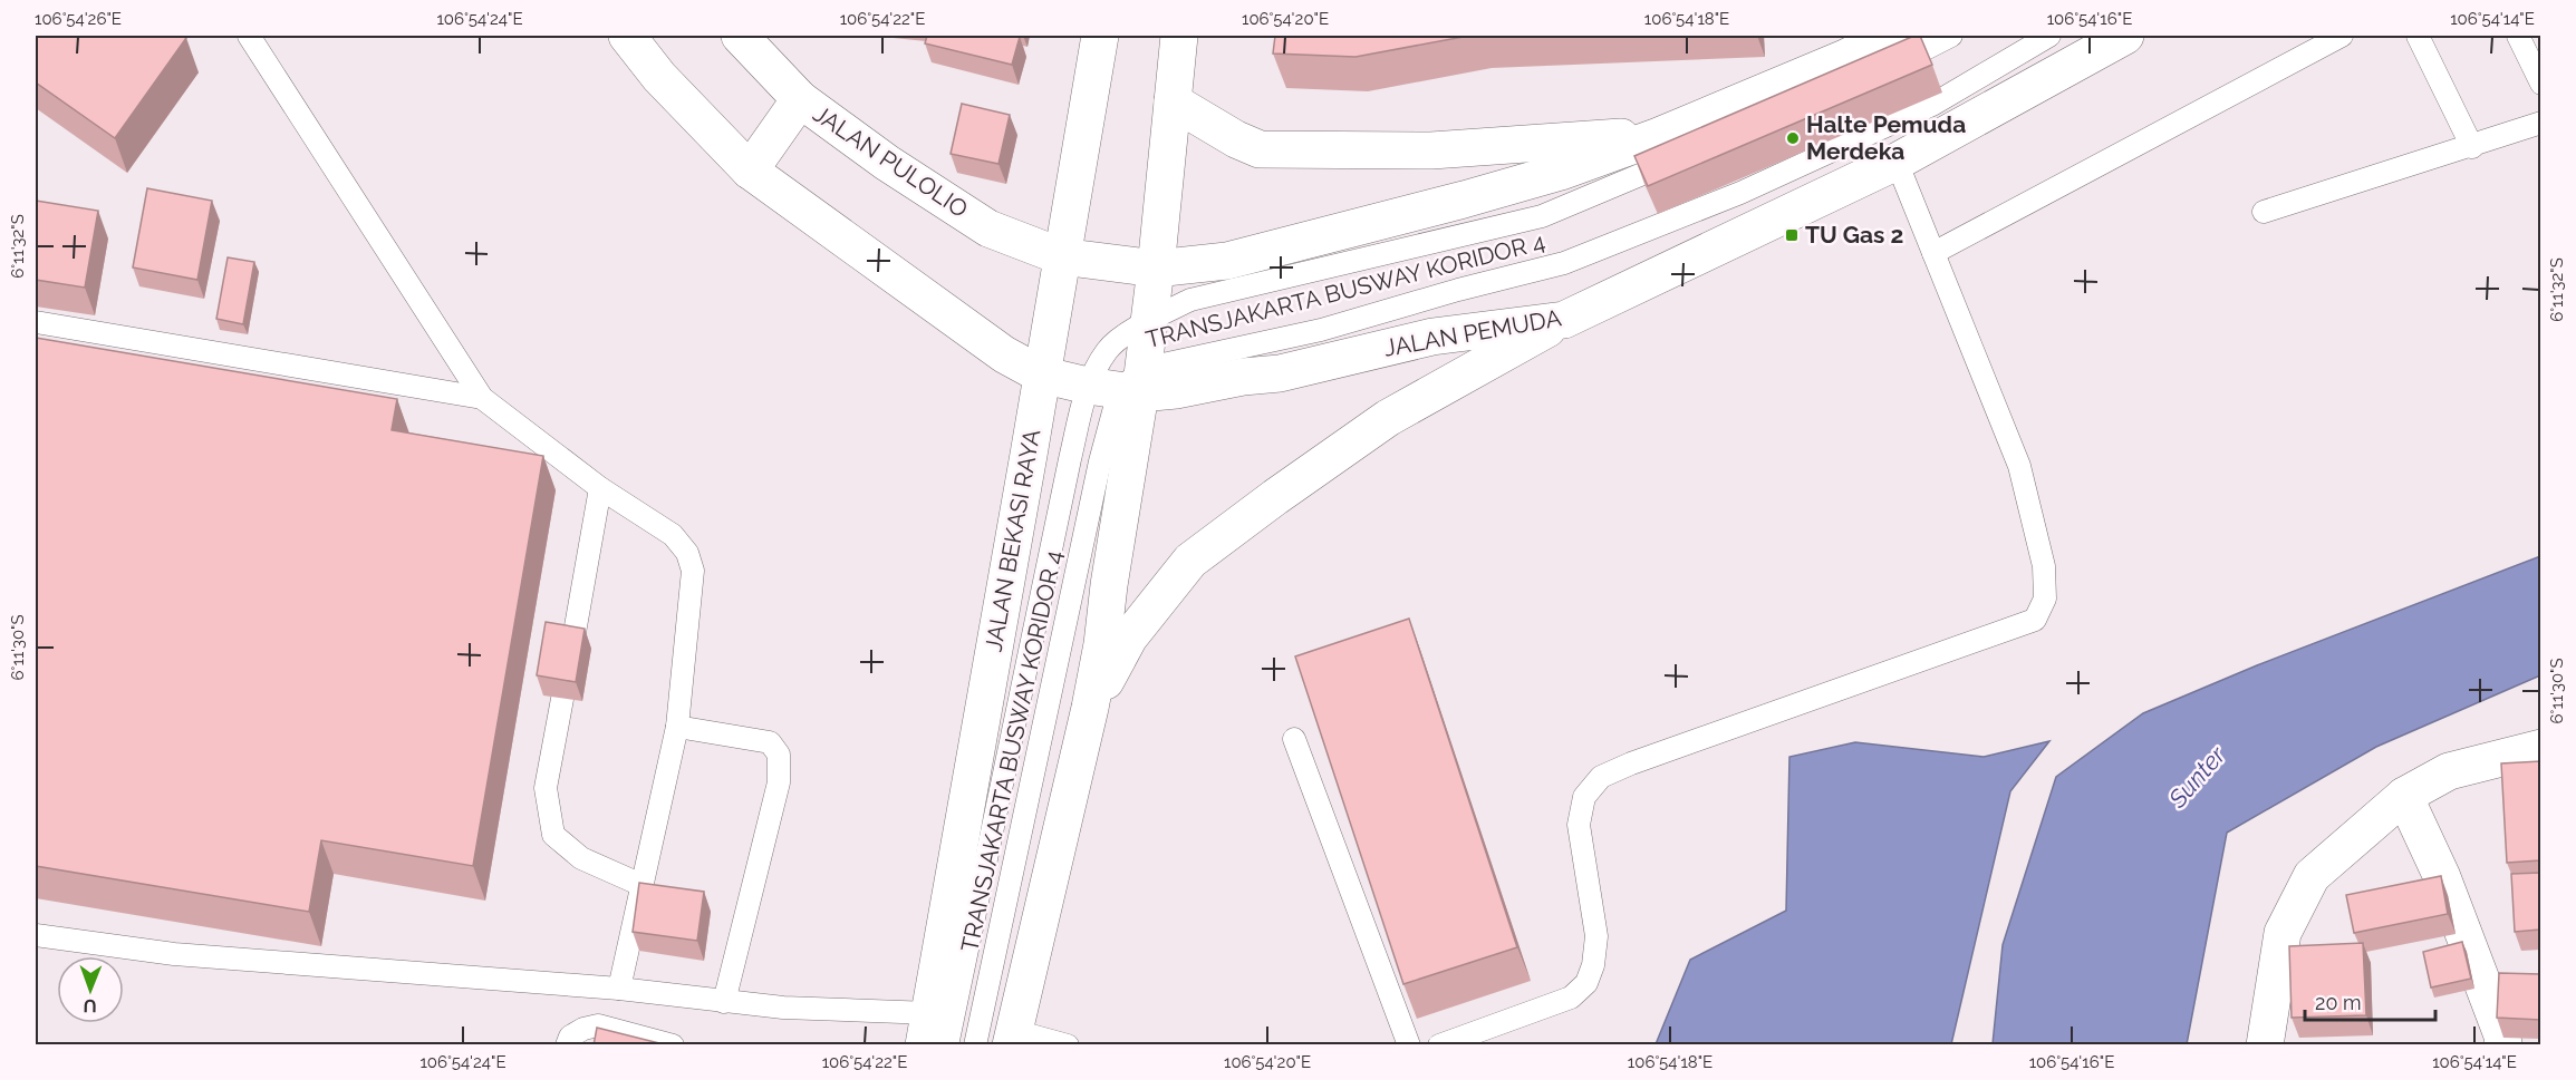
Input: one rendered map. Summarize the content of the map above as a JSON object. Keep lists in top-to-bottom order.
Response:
{
  "streets": {
    "main road": ["JALAN PULOLIO", "JALAN PEMUDA", "JALAN BEKASI RAYA"],
    "lane": ["TRANSJAKARTA BUSWAY KORIDOR 4"]
  },
  "crossings": [
    ["JALAN PULOLIO", "JALAN BEKASI RAYA"],
    ["TRANSJAKARTA BUSWAY KORIDOR 4", "JALAN PEMUDA"],
    ["TRANSJAKARTA BUSWAY KORIDOR 4", "JALAN BEKASI RAYA"],
    ["JALAN PEMUDA", "JALAN BEKASI RAYA"]
  ],
  "water": ["Sunter"],
  "places": {
    "other": ["Halte Pemuda Merdeka"],
    "transit": ["TU Gas 2"]
  },
  "scale_bar": "20 m",
  "north": "bottom",
  "coordinates": [
    "106°54'26\"E",
    "106°54'24\"E",
    "106°54'22\"E",
    "106°54'20\"E",
    "106°54'18\"E",
    "106°54'16\"E",
    "106°54'14\"E",
    "6°11'32\"S",
    "6°11'30\"S"
  ]
}
